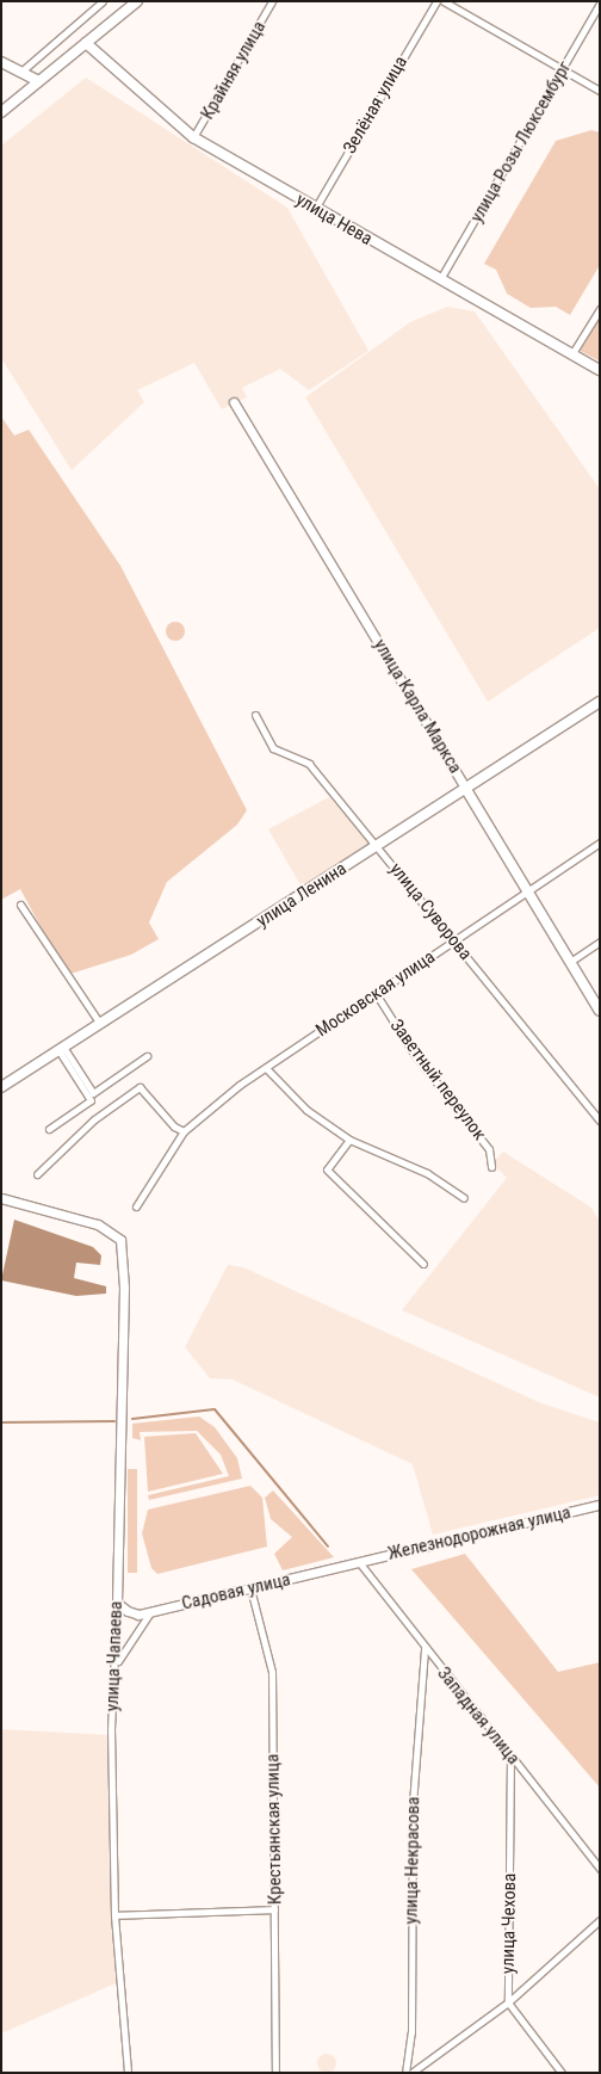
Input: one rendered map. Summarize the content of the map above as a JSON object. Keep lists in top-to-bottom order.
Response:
{
  "streets": {
    "main road": ["улица Нева", "улица Карла Маркса", "улица Ленина"],
    "street": [
      "Крайняя улица",
      "Зелёная улица",
      "улица Розы Люксембург",
      "улица Суворова",
      "Московская улица",
      "Заветный переулок",
      "Железнодорожная улица",
      "Садовая улица",
      "улица Чапаева",
      "Западная улица",
      "Крестьянская улица",
      "улица Некрасова",
      "улица Чехова"
    ]
  },
  "crossings": [
    ["Крайняя улица", "улица Нева"],
    ["Зелёная улица", "улица Нева"],
    ["улица Розы Люксембург", "улица Нева"],
    ["улица Карла Маркса", "улица Ленина"],
    ["улица Карла Маркса", "Московская улица"],
    ["улица Ленина", "улица Суворова"],
    ["улица Суворова", "Московская улица"],
    ["Московская улица", "Заветный переулок"],
    ["Железнодорожная улица", "Садовая улица"],
    ["Железнодорожная улица", "Западная улица"],
    ["Садовая улица", "улица Чапаева"],
    ["Садовая улица", "Западная улица"],
    ["Садовая улица", "Крестьянская улица"],
    ["Западная улица", "улица Некрасова"],
    ["Западная улица", "улица Чехова"]
  ]
}
